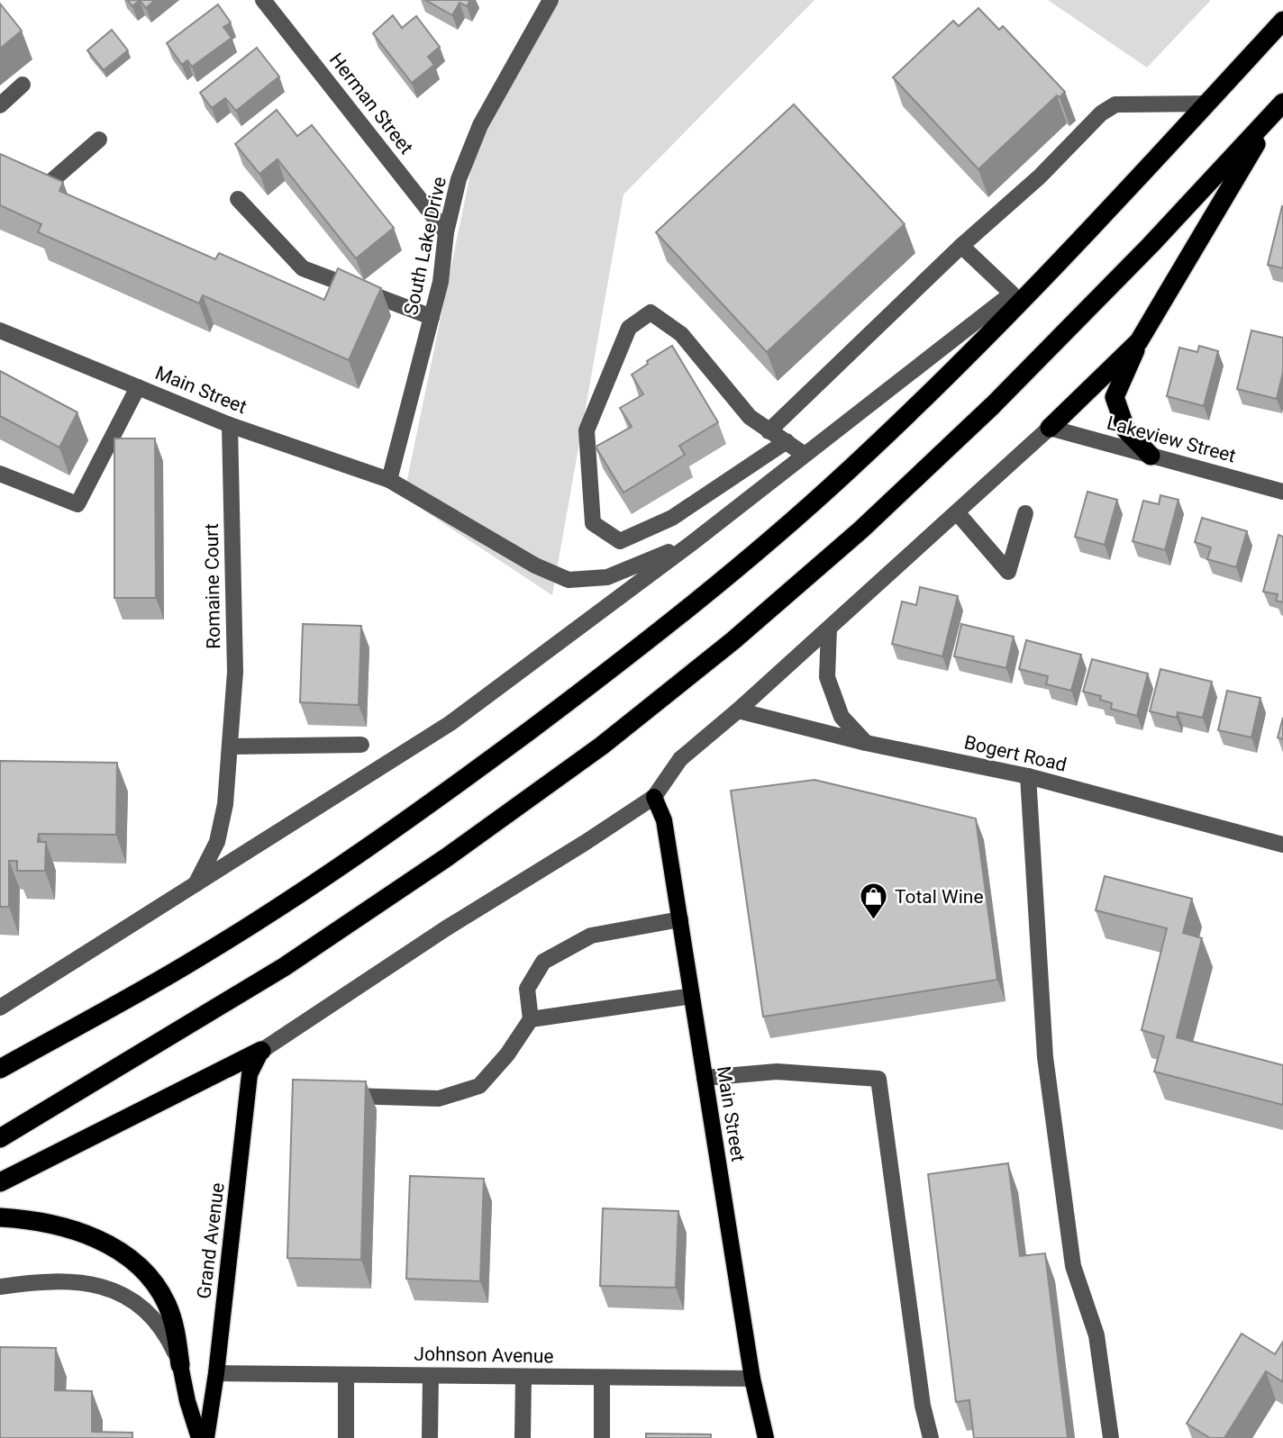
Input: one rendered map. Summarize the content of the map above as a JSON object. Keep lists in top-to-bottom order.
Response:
{
  "streets": {
    "main road": ["Main Street", "Grand Avenue"],
    "street": [
      "Herman Street",
      "South Lake Drive",
      "Lakeview Street",
      "Romaine Court",
      "Bogert Road",
      "Johnson Avenue"
    ]
  },
  "crossings": [
    ["Herman Street", "South Lake Drive"],
    ["South Lake Drive", "Main Street"],
    ["Main Street", "Romaine Court"],
    ["Main Street", "Johnson Avenue"],
    ["Grand Avenue", "Johnson Avenue"]
  ],
  "places": {
    "shop": ["Total Wine"]
  }
}
